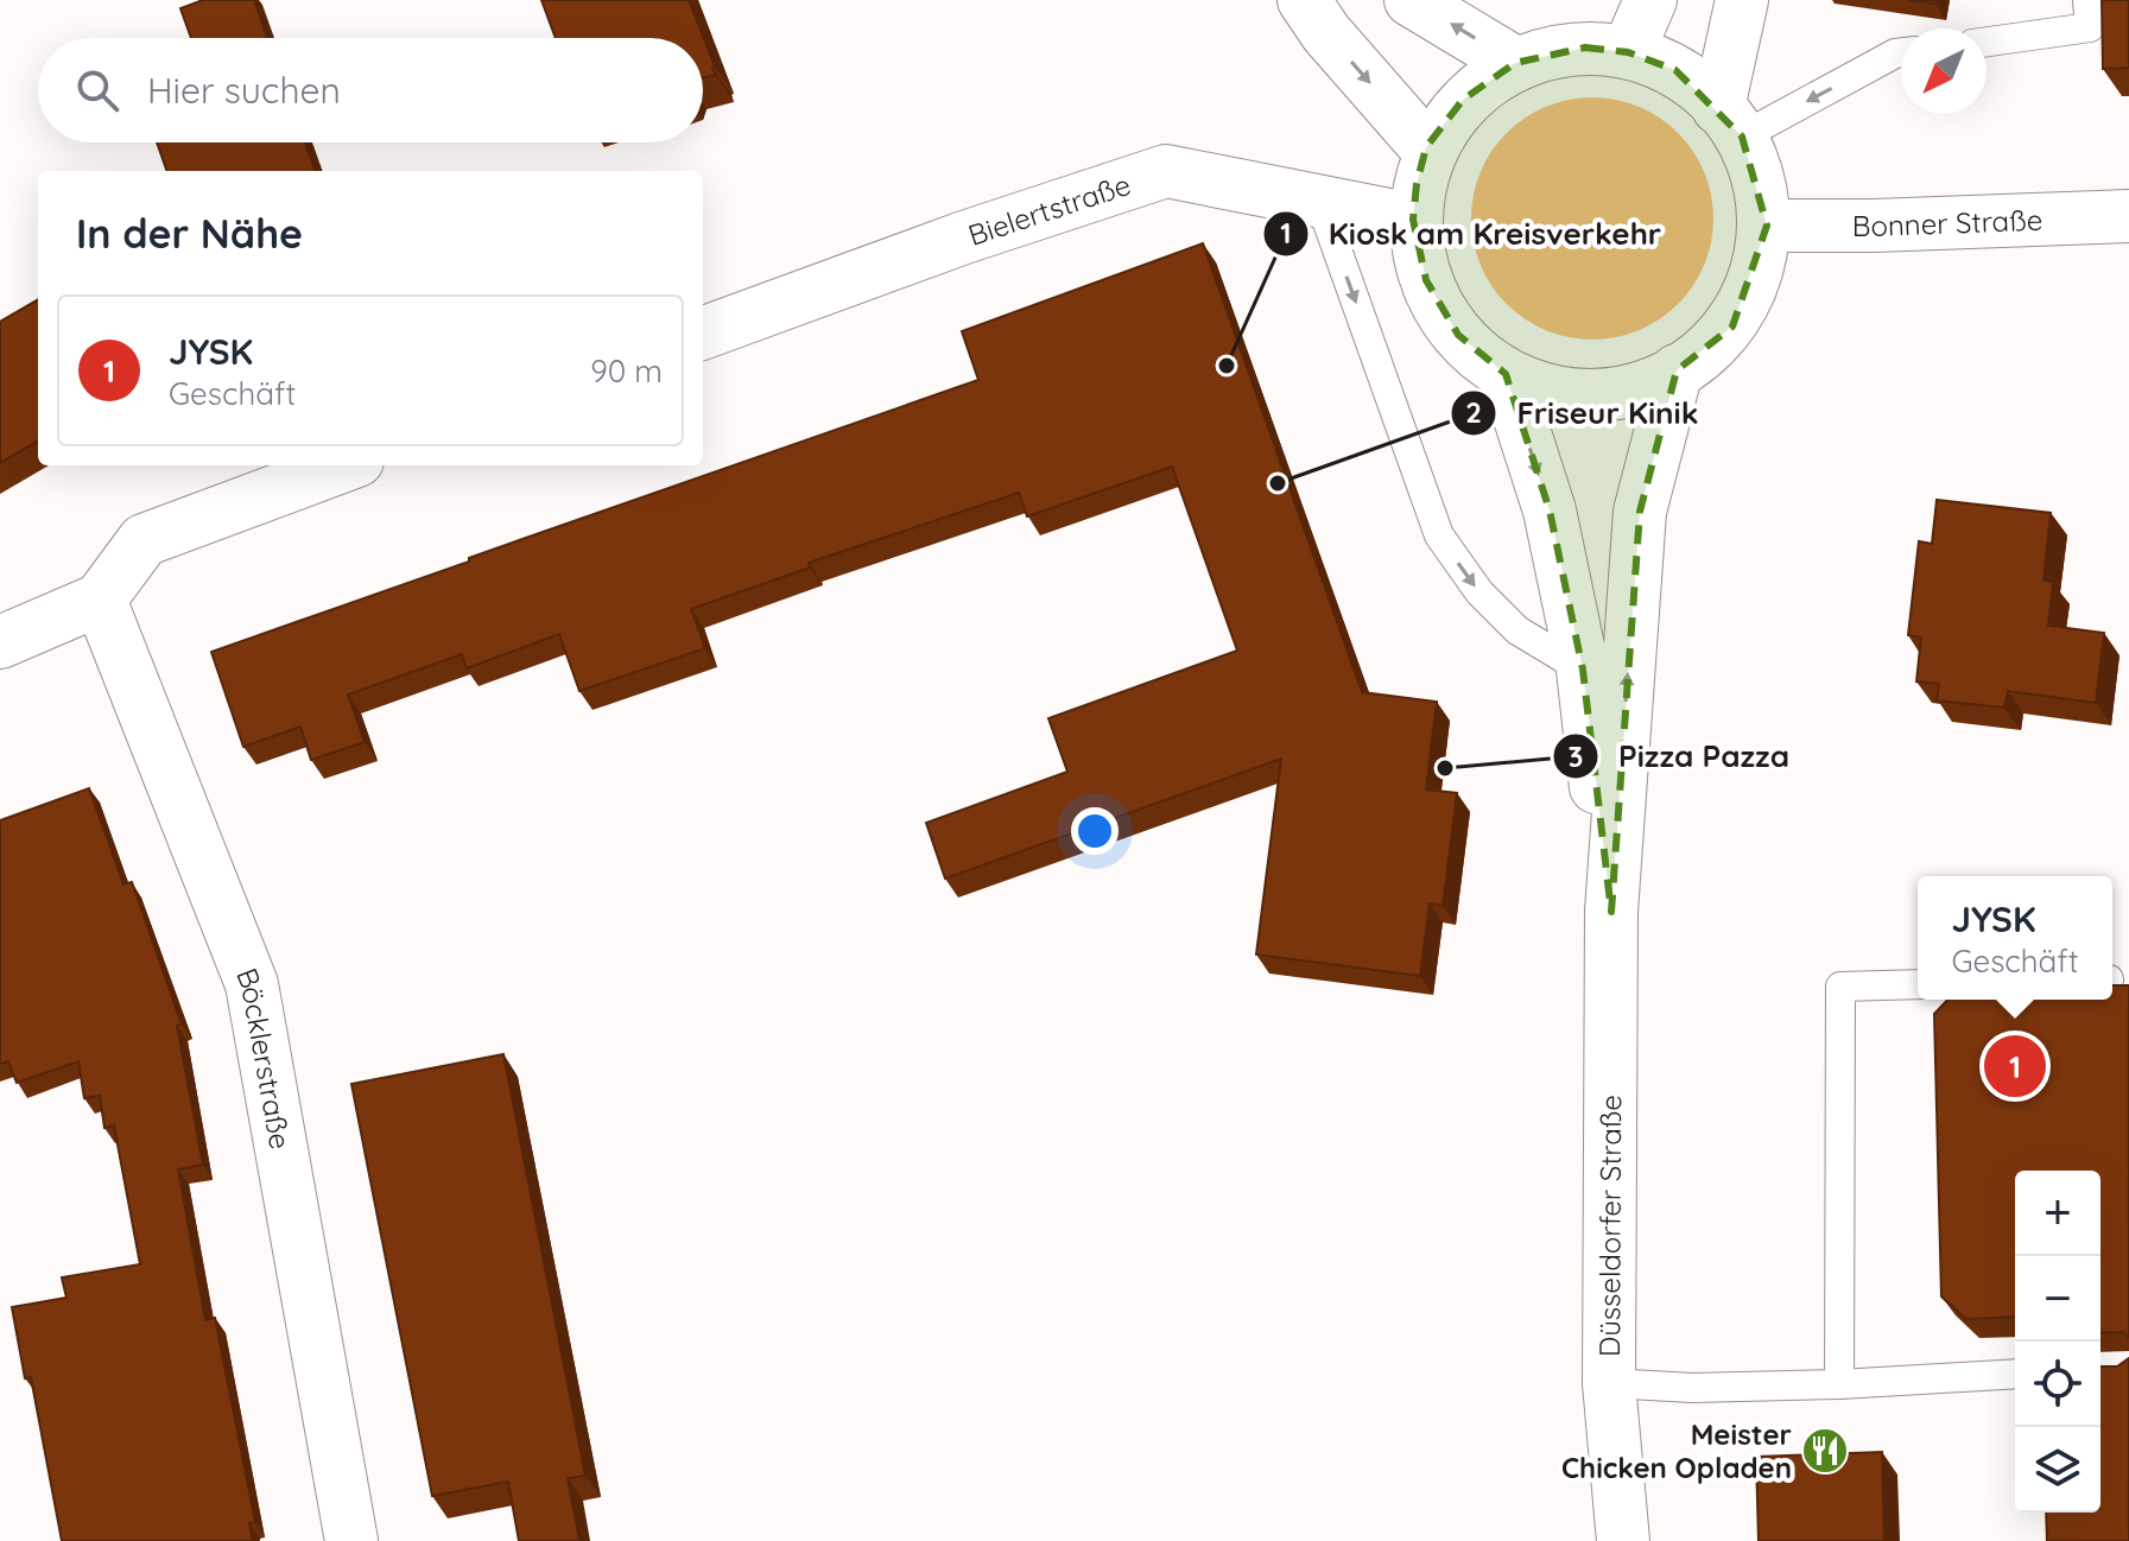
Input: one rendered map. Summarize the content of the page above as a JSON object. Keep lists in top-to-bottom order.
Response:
{
  "streets": {
    "main road": [
      "Bielertstraße",
      "Bonner Straße",
      "Böcklerstraße",
      "Düsseldorfer Straße"
    ]
  },
  "places": {
    "other": ["Kiosk am Kreisverkehr", "Friseur Kinik", "Pizza Pazza"],
    "restaurant": ["Meister Chicken Opladen"]
  },
  "north": "bottom left",
  "page": {
    "search": "Hier suchen",
    "heading": "In der Nähe",
    "list": [
      {
        "mark": "1",
        "name": "JYSK",
        "note": "Geschäft",
        "value": "90 m"
      }
    ],
    "popup": ["JYSK", "Geschäft"],
    "pins": "1",
    "map_buttons": ["+", "−"]
  }
}
